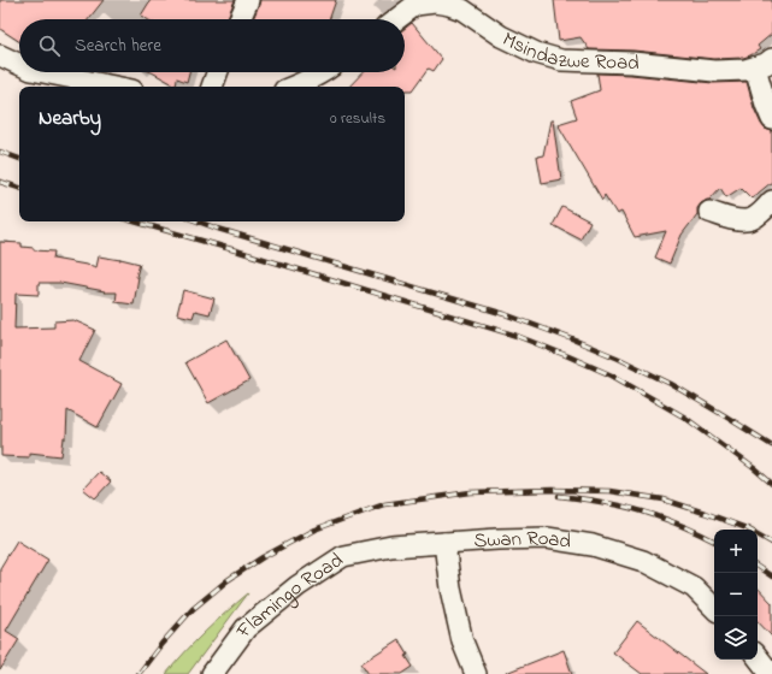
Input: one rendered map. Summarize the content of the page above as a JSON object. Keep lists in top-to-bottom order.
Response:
{
  "streets": {
    "street": ["Msindazwe Road", "Swan Road", "Flamingo Road"]
  },
  "crossings": [
    ["Swan Road", "Flamingo Road"]
  ],
  "page": {
    "search": "Search here",
    "heading": ["Nearby", "0 results"],
    "map_buttons": ["+", "−"]
  }
}
